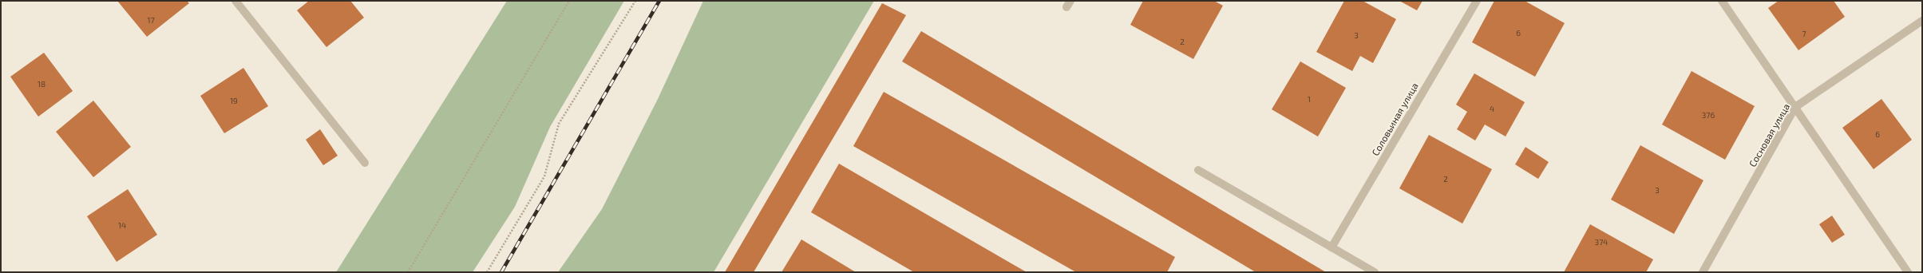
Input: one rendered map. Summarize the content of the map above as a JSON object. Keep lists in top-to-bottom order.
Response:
{
  "streets": {
    "street": ["Соловьиная улица", "Сосновая улица"]
  },
  "house_numbers": [
    "17",
    "6",
    "7",
    "3",
    "2",
    "18",
    "1",
    "19",
    "4",
    "376",
    "6",
    "2",
    "3",
    "14",
    "374"
  ]
}
